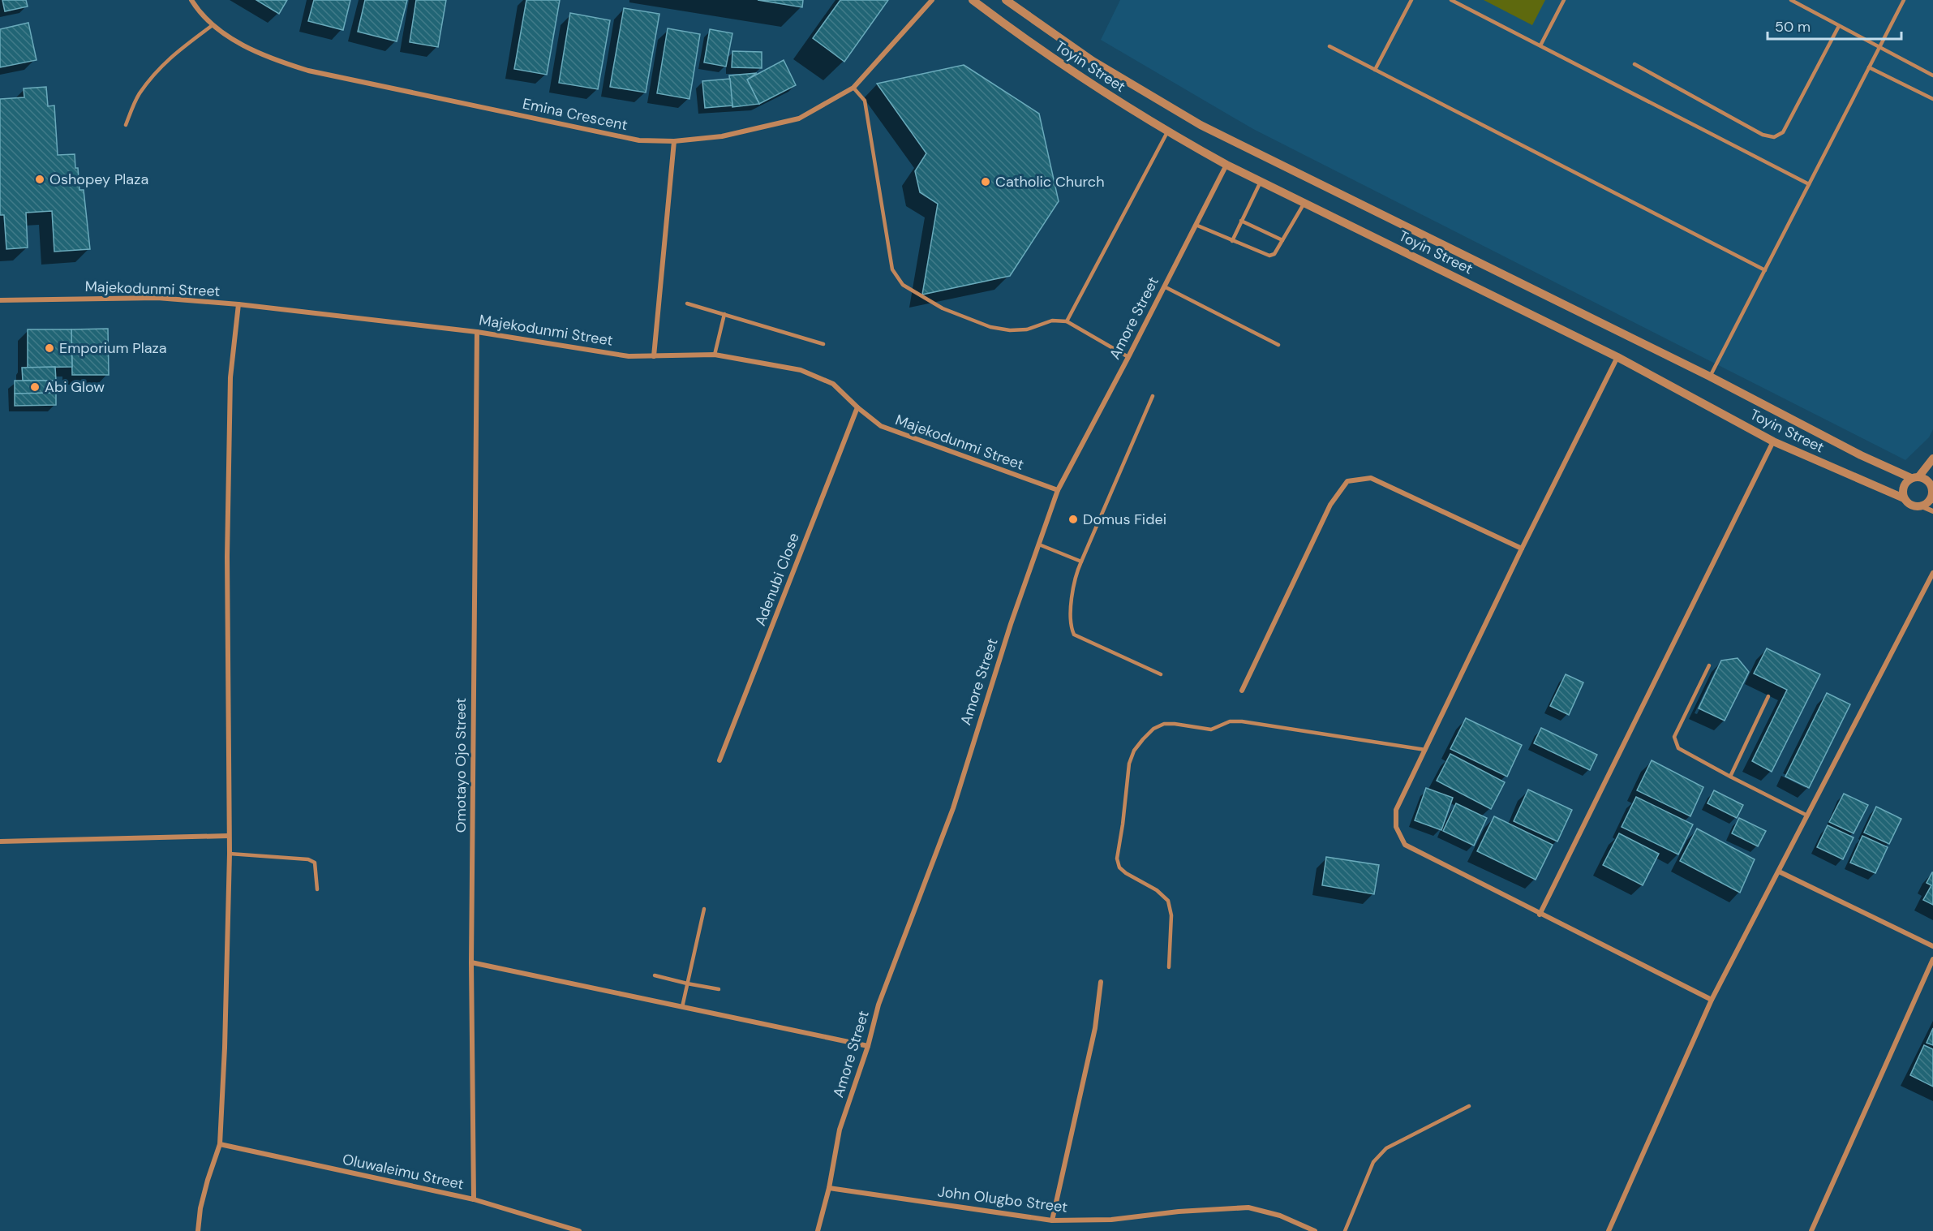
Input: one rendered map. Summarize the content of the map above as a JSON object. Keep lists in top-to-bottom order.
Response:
{
  "streets": {
    "street": [
      "Toyin Street",
      "Emina Crescent",
      "Majekodunmi Street",
      "Amore Street",
      "Adenubi Close",
      "Omotayo Ojo Street",
      "Oluwaleimu Street",
      "John Olugbo Street"
    ]
  },
  "crossings": [
    ["Toyin Street", "Amore Street"],
    ["Majekodunmi Street", "Amore Street"],
    ["Majekodunmi Street", "Adenubi Close"],
    ["Majekodunmi Street", "Omotayo Ojo Street"],
    ["Amore Street", "John Olugbo Street"],
    ["Omotayo Ojo Street", "Oluwaleimu Street"]
  ],
  "places": [
    "Oshopey Plaza",
    "Catholic Church",
    "Emporium Plaza",
    "Abi Glow",
    "Domus Fidei"
  ],
  "scale_bar": "50 m"
}
